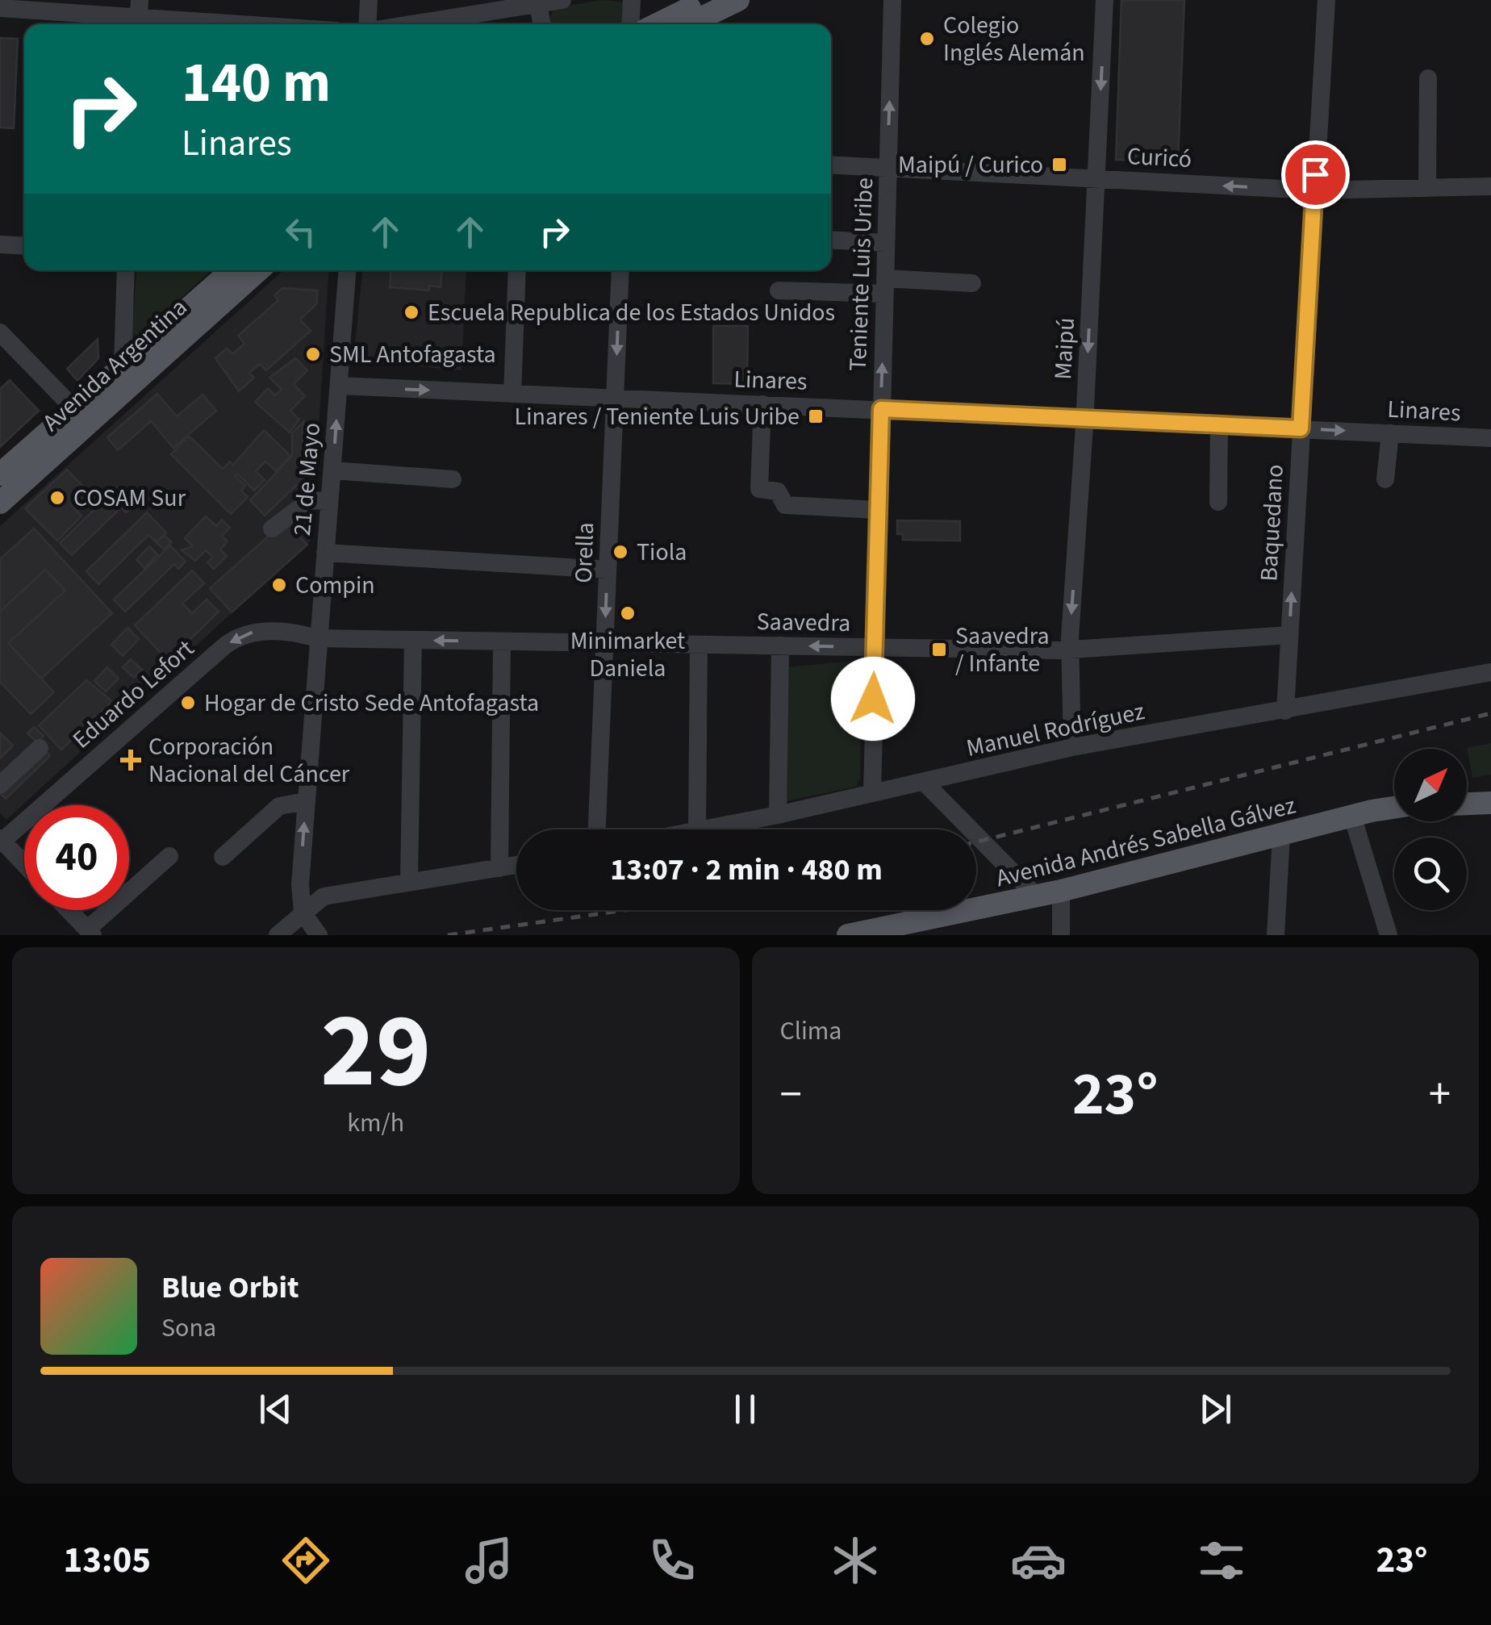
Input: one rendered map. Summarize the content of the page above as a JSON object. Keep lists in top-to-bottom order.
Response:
{
  "streets": {
    "main road": ["Avenida Argentina", "Avenida Andrés Sabella Gálvez"],
    "street": [
      "Curicó",
      "Teniente Luis Uribe",
      "Maipú",
      "Linares",
      "21 de Mayo",
      "Baquedano",
      "Orella",
      "Saavedra",
      "Eduardo Lefort",
      "Manuel Rodríguez"
    ]
  },
  "crossings": [
    ["Curicó", "Teniente Luis Uribe"],
    ["Curicó", "Maipú"],
    ["Curicó", "Baquedano"],
    ["Teniente Luis Uribe", "Linares"],
    ["Teniente Luis Uribe", "Saavedra"],
    ["Teniente Luis Uribe", "Manuel Rodríguez"],
    ["Maipú", "Linares"],
    ["Maipú", "Saavedra"],
    ["Maipú", "Manuel Rodríguez"],
    ["Linares", "21 de Mayo"],
    ["Linares", "Baquedano"],
    ["Linares", "Orella"],
    ["21 de Mayo", "Saavedra"],
    ["21 de Mayo", "Eduardo Lefort"],
    ["Baquedano", "Saavedra"],
    ["Baquedano", "Manuel Rodríguez"],
    ["Orella", "Saavedra"],
    ["Saavedra", "Eduardo Lefort"]
  ],
  "one_way": ["Teniente Luis Uribe", "Maipú"],
  "places": {
    "other": [
      "Colegio Inglés Alemán",
      "Escuela Republica de los Estados Unidos",
      "SML Antofagasta",
      "COSAM Sur",
      "Tiola",
      "Compin",
      "Minimarket Daniela",
      "Hogar de Cristo Sede Antofagasta"
    ],
    "transit": ["Maipú / Curico", "Linares / Teniente Luis Uribe", "Saavedra / Infante"],
    "health": ["Corporación Nacional del Cáncer"]
  },
  "north": "top right",
  "page": {
    "turn": ["140 m", "Linares"],
    "limit": "40",
    "trip": "13:07 · 2 min · 480 m",
    "tile": [
      ["29", "km/h"],
      "Clima"
    ],
    "heat": ["−", "23°", "+"],
    "song": ["Blue Orbit", "Sona"],
    "tabs": ["13:05", "23°"]
  }
}
